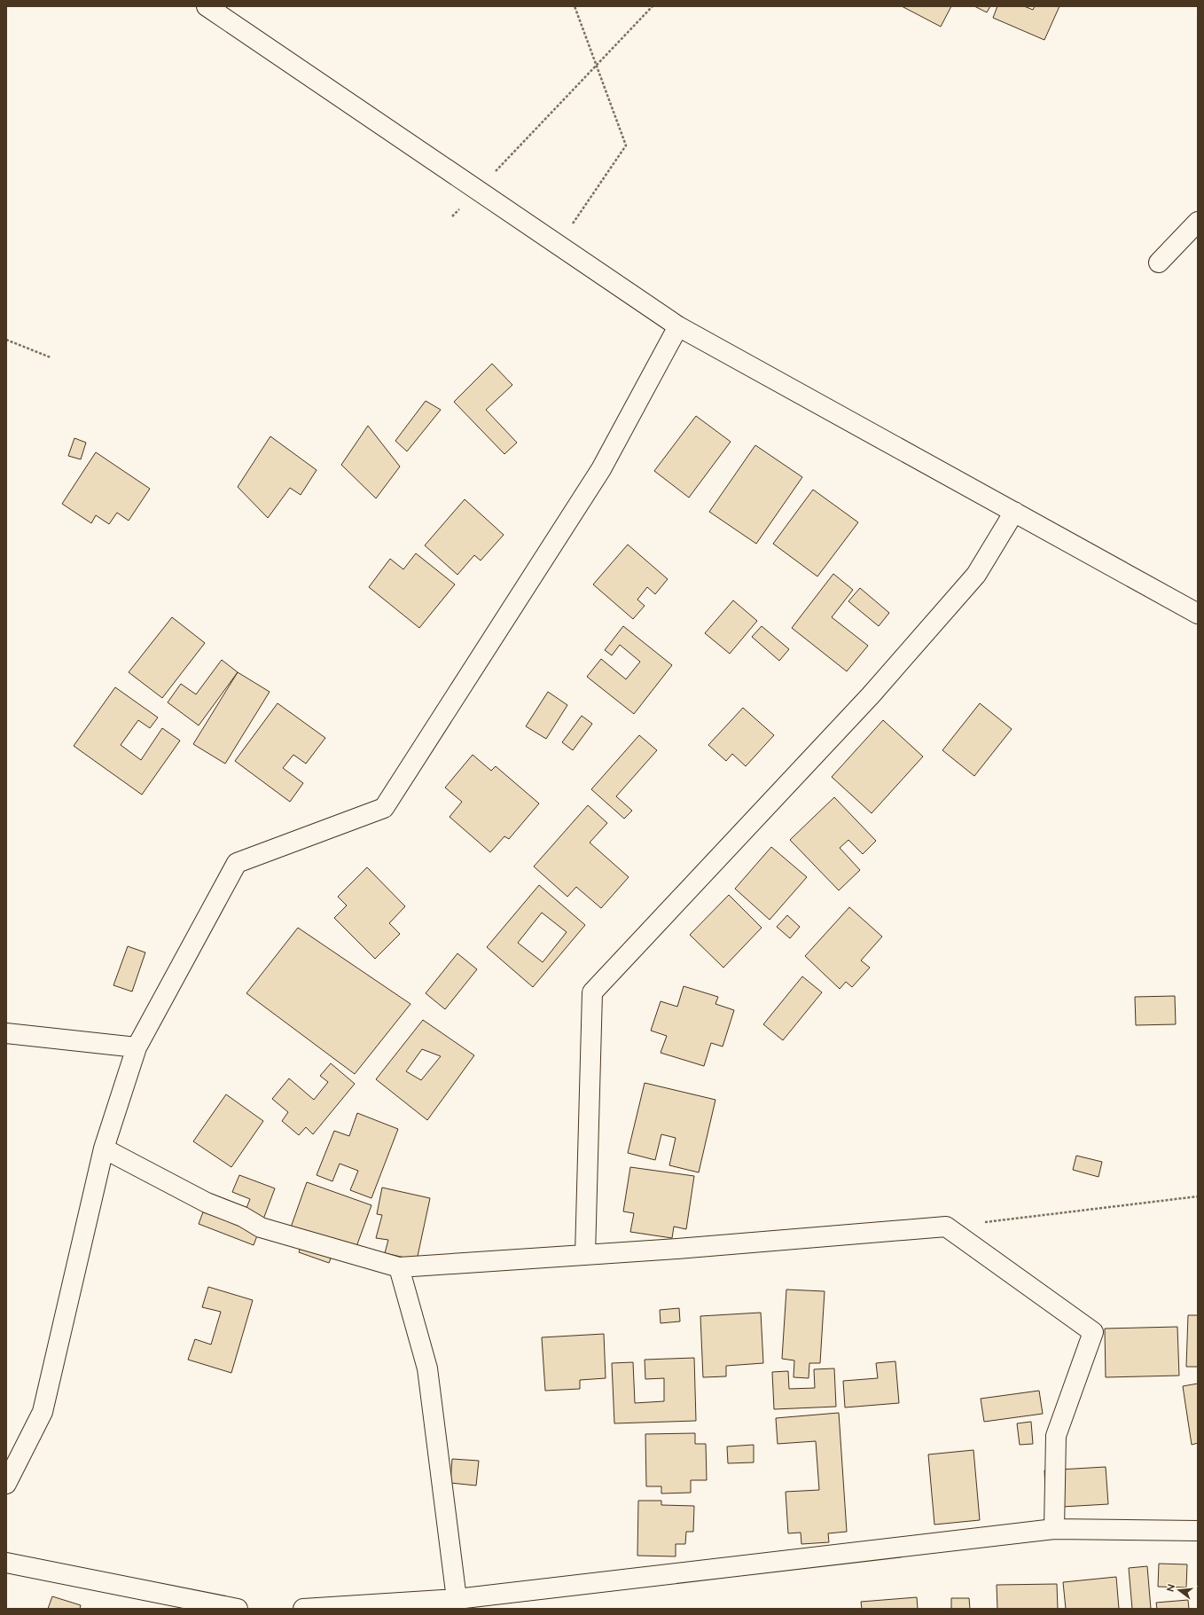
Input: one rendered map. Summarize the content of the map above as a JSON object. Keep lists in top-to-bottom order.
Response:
{
  "north": "left"
}
